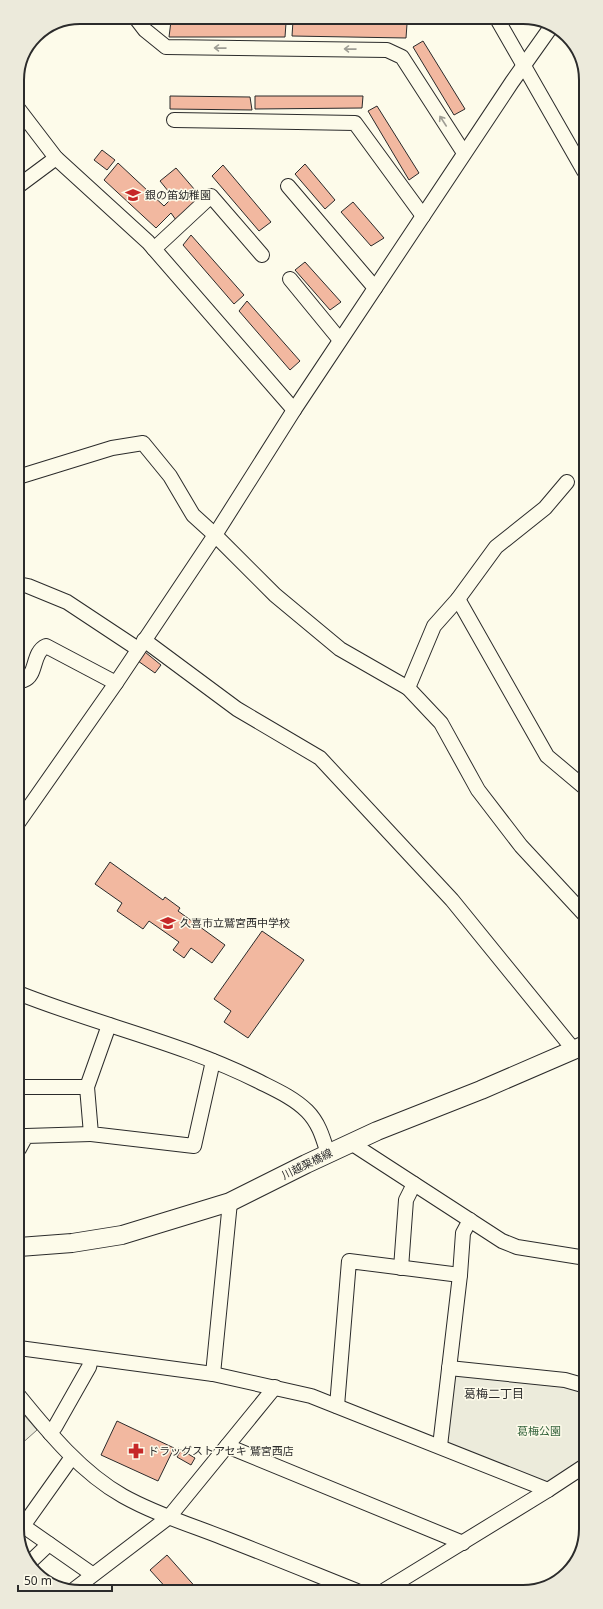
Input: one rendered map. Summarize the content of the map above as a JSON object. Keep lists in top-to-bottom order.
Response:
{
  "streets": {
    "main road": ["川越栗橋線"]
  },
  "districts": ["葛梅二丁目"],
  "parks": ["葛梅公園"],
  "places": {
    "school or university": ["銀の笛幼稚園", "久喜市立鷲宮西中学校"],
    "pharmacy": ["ドラッグストアセキ 鷲宮西店"]
  },
  "scale_bar": "50 m"
}
